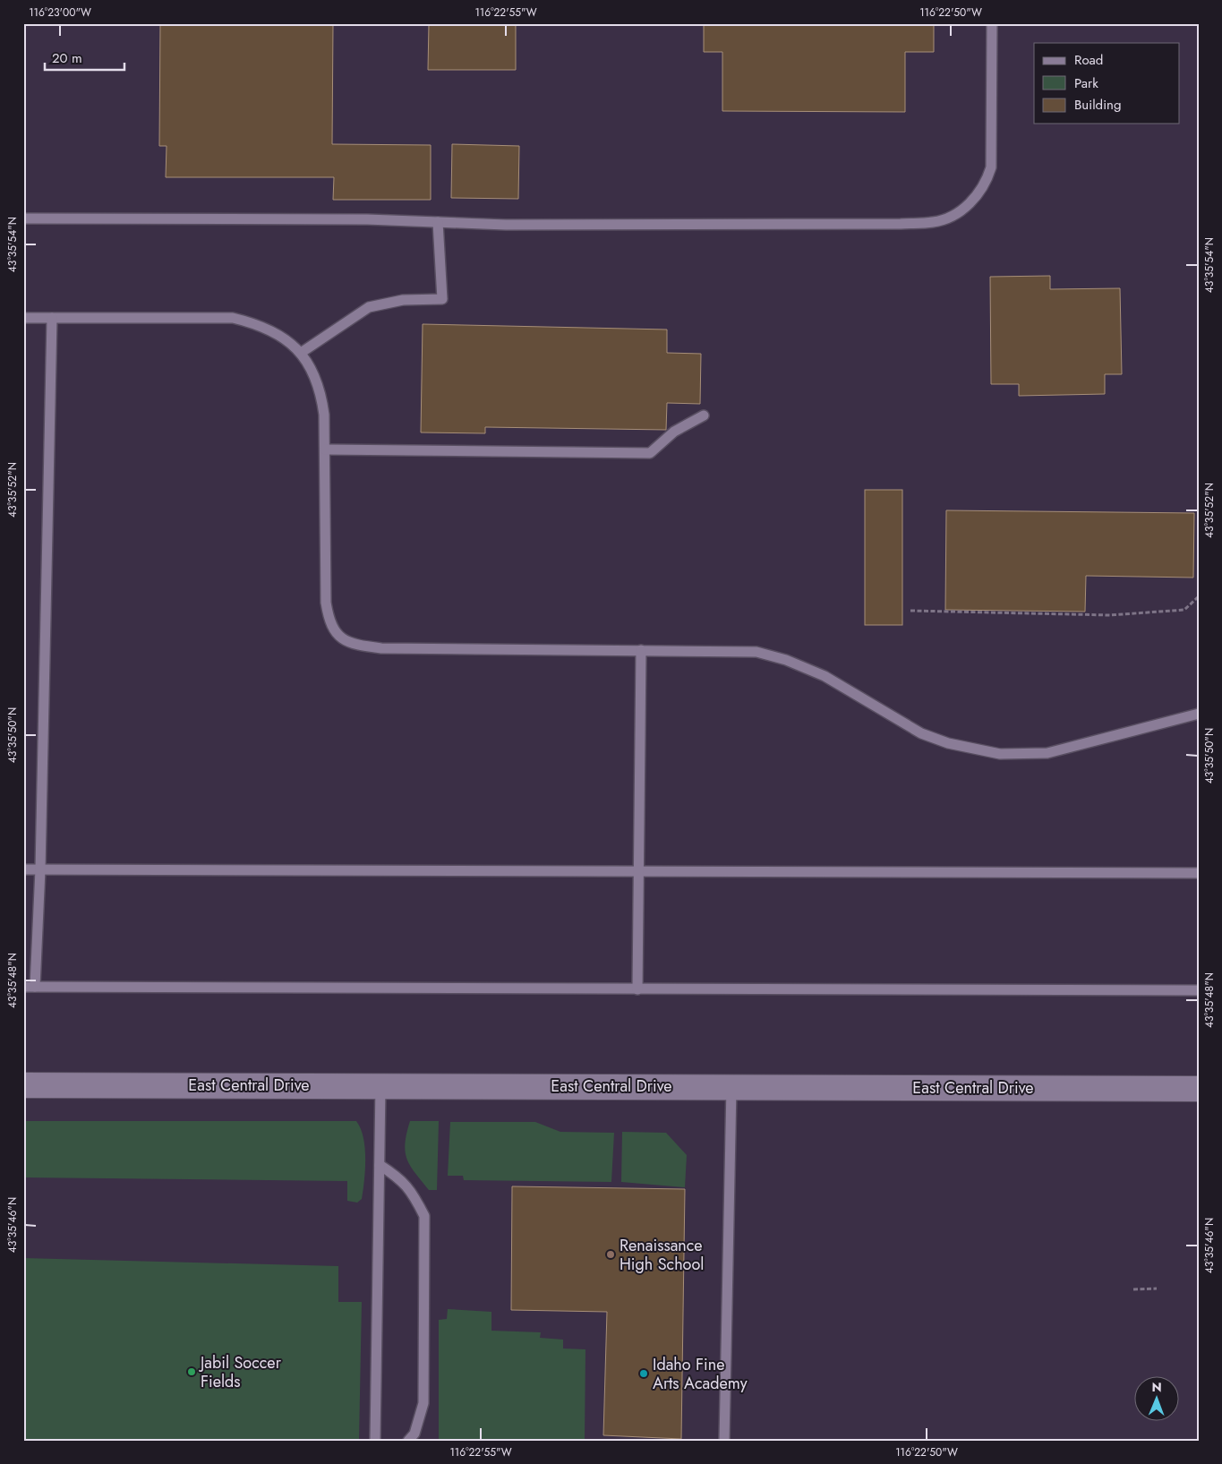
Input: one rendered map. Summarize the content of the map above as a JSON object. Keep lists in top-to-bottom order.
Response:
{
  "streets": {
    "street": ["East Central Drive"]
  },
  "places": ["Renaissance High School", "Jabil Soccer Fields", "Idaho Fine Arts Academy"],
  "legend": ["Road", "Park", "Building"],
  "scale_bar": "20 m",
  "north": "top",
  "coordinates": [
    "116°23'00\"W",
    "116°22'55\"W",
    "116°22'50\"W",
    "43°35'54\"N",
    "43°35'52\"N",
    "43°35'50\"N",
    "43°35'48\"N",
    "43°35'46\"N"
  ]
}
